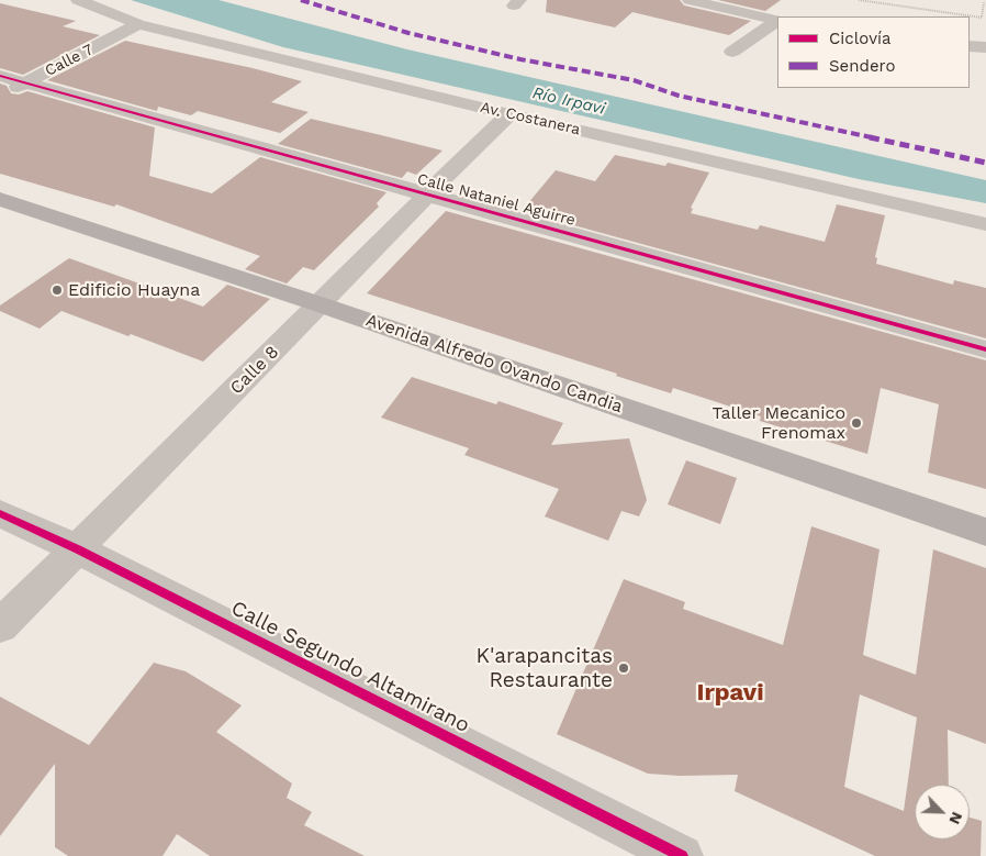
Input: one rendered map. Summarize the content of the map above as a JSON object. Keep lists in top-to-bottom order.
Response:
{
  "streets": {
    "main road": ["Avenida Alfredo Ovando Candia"],
    "street": [
      "Calle 7",
      "Av. Costanera",
      "Calle Nataniel Aguirre",
      "Calle 8",
      "Calle Segundo Altamirano"
    ]
  },
  "crossings": [
    ["Calle 7", "Av. Costanera"],
    ["Calle 7", "Calle Nataniel Aguirre"],
    ["Av. Costanera", "Calle 8"],
    ["Calle Nataniel Aguirre", "Calle 8"],
    ["Avenida Alfredo Ovando Candia", "Calle 8"],
    ["Calle 8", "Calle Segundo Altamirano"]
  ],
  "districts": ["Irpavi"],
  "water": ["Río Irpavi"],
  "places": ["Edificio Huayna", "Taller Mecanico Frenomax", "K'arapancitas Restaurante"],
  "legend": ["Ciclovía", "Sendero"],
  "north": "bottom right"
}
